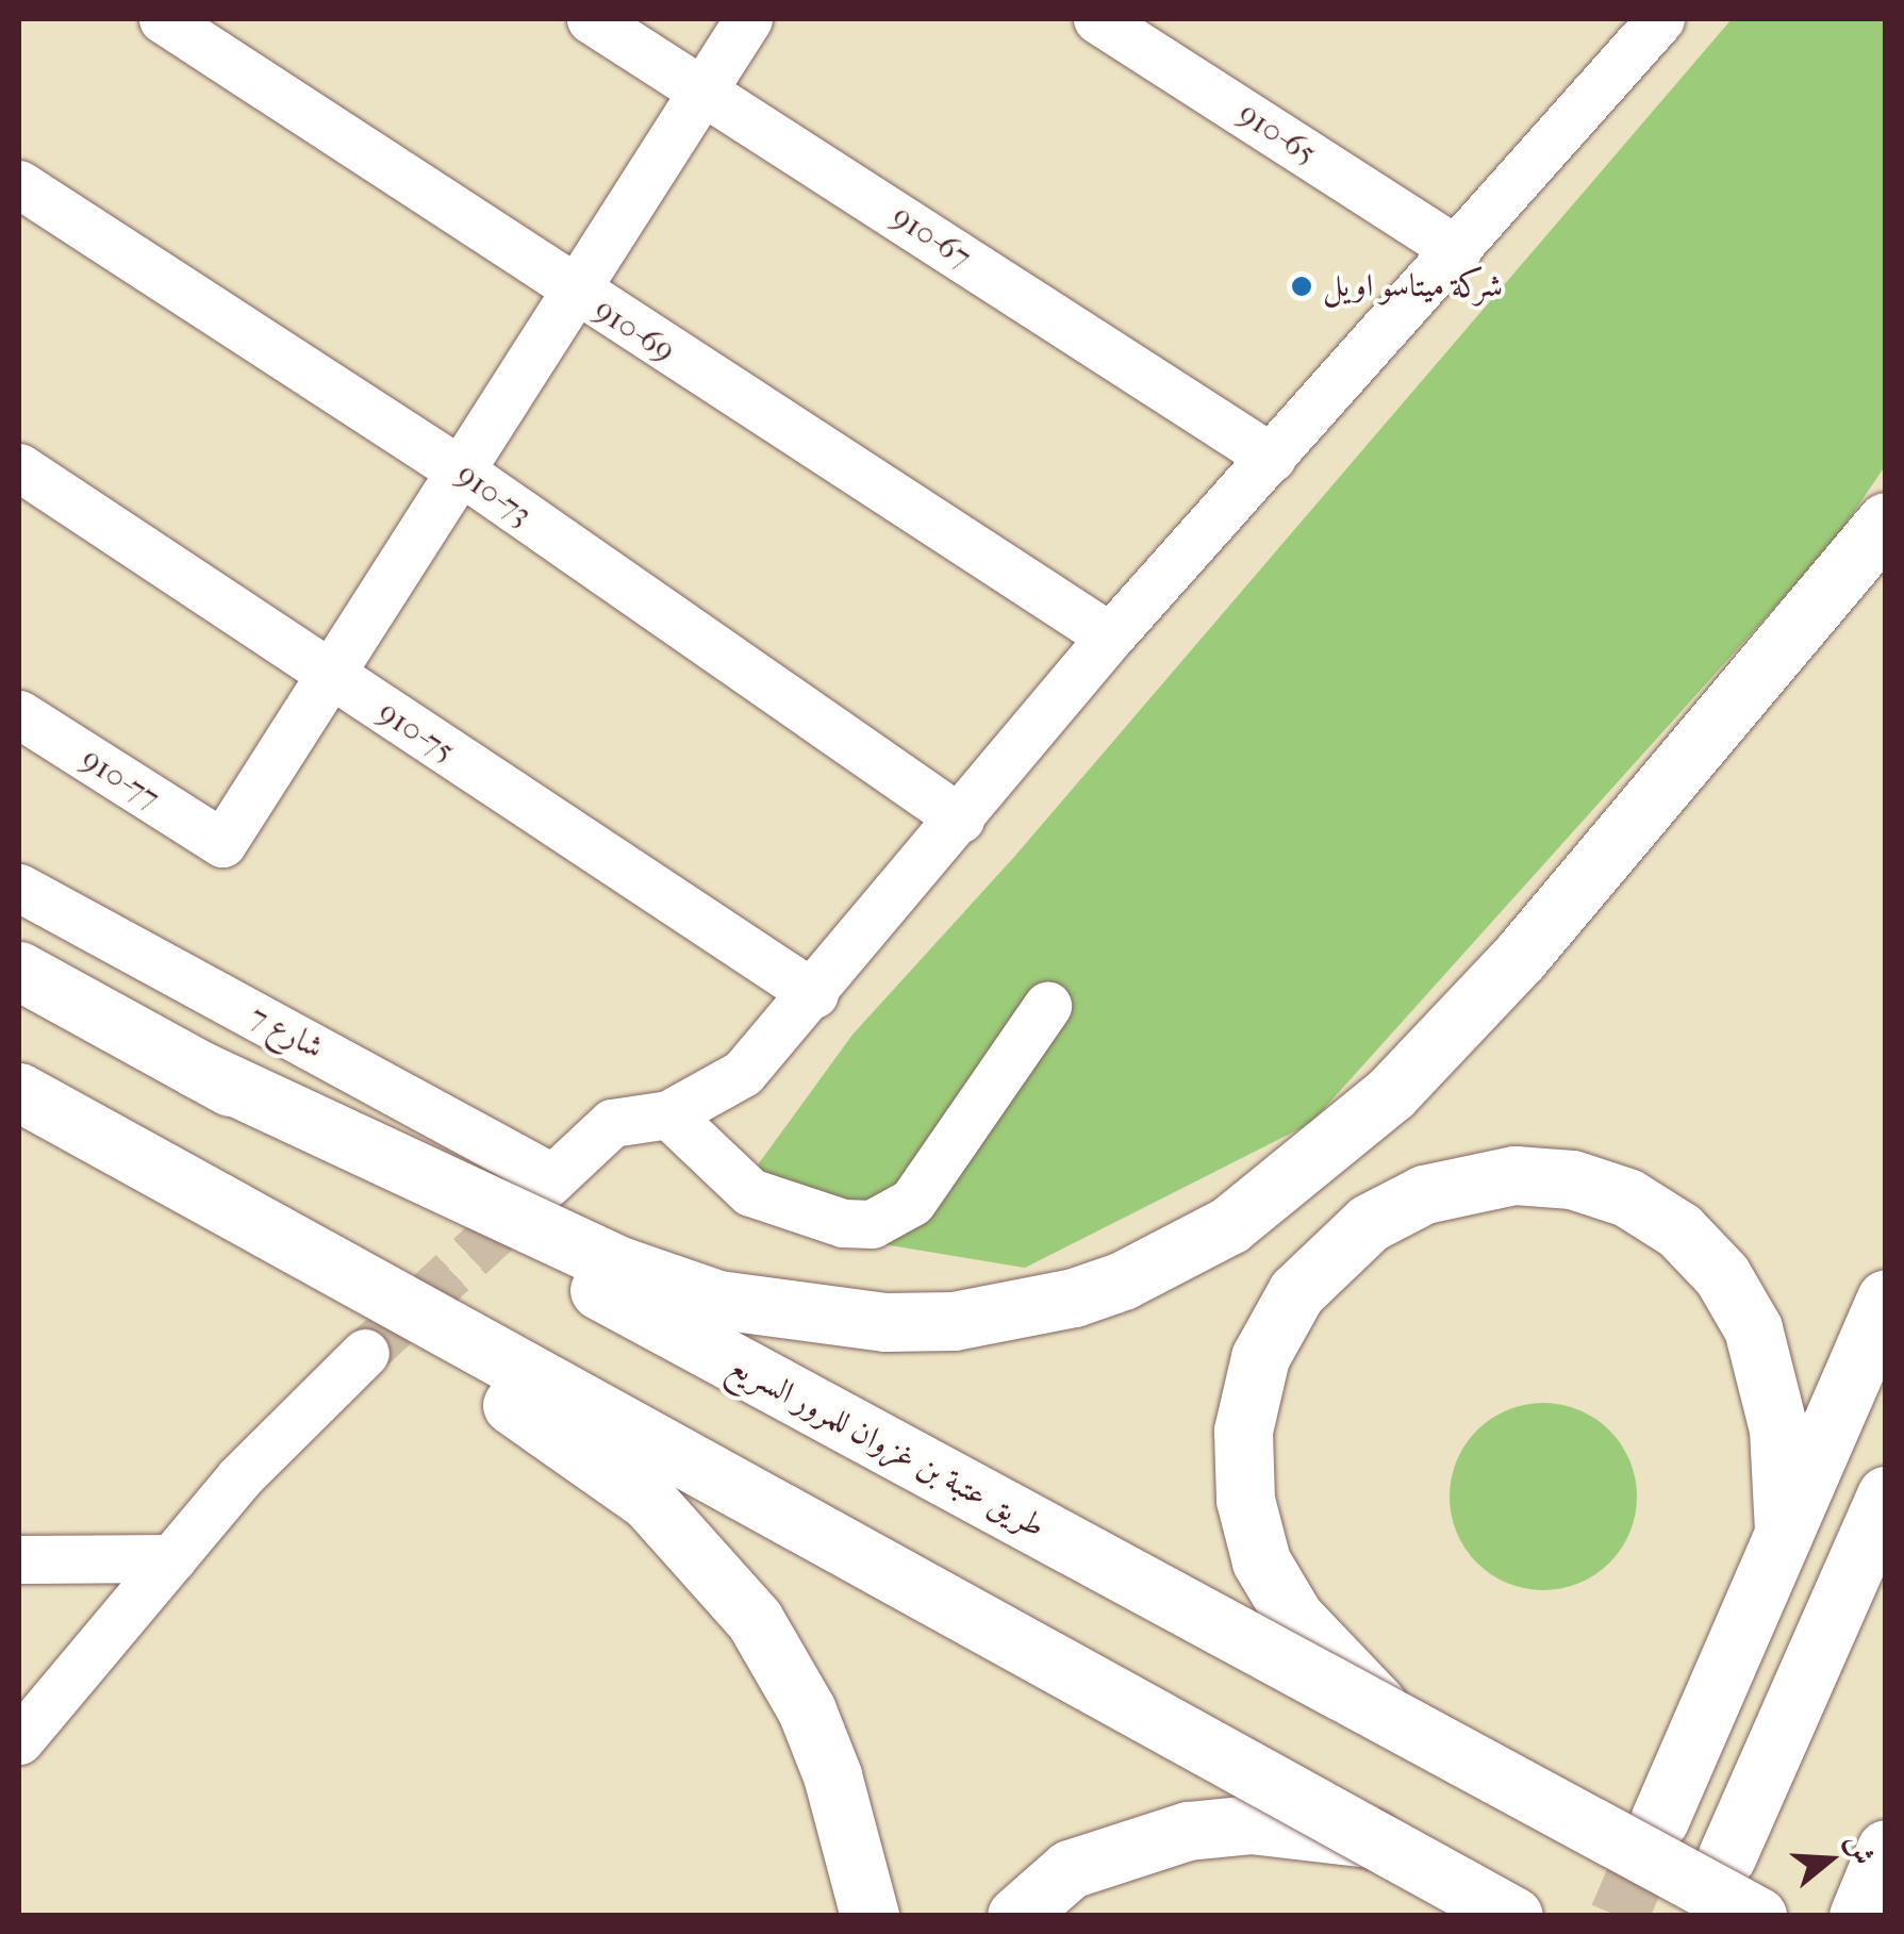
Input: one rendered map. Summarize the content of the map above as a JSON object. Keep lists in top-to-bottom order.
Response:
{
  "streets": {
    "highway": ["طريق عتبة بن غزوان للمرور السريع"],
    "street": [
      "910-65",
      "910-67",
      "910-69",
      "910-73",
      "910-75",
      "910-77",
      "شارع 7"
    ]
  },
  "crossings": [
    ["910-75", "910-77"]
  ],
  "places": ["شركة ميتاسو اويل"],
  "north": "right"
}
